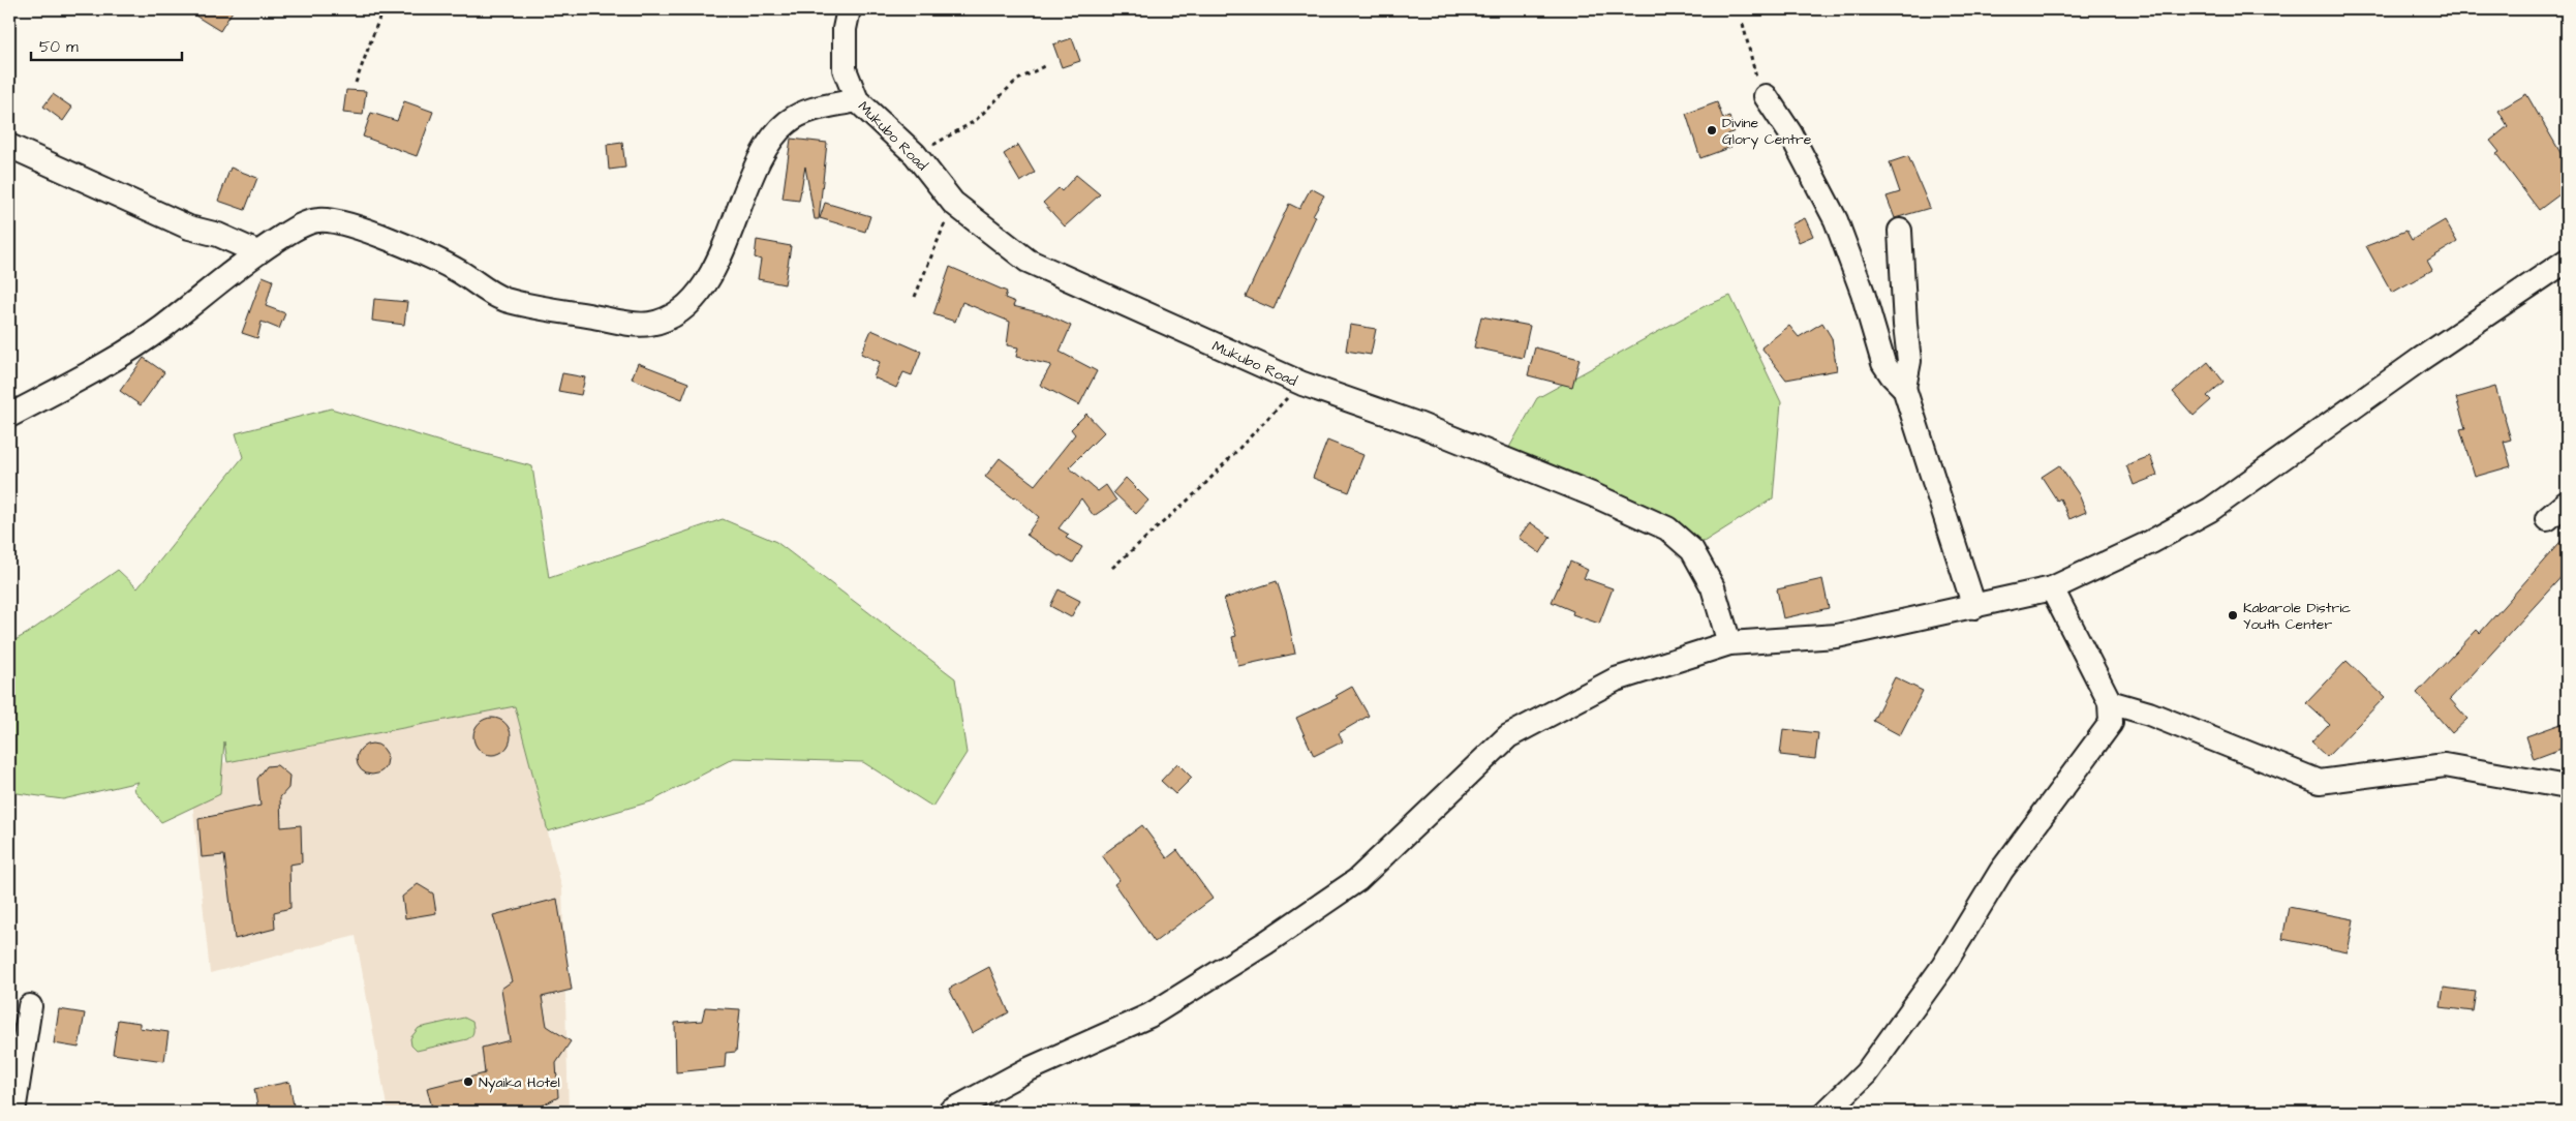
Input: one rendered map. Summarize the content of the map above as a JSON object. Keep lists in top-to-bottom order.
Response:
{
  "streets": {
    "street": ["Mukubo Road"]
  },
  "places": ["Divine Glory Centre", "Kabarole Distric Youth Center", "Nyaika Hotel"],
  "scale_bar": "50 m"
}
